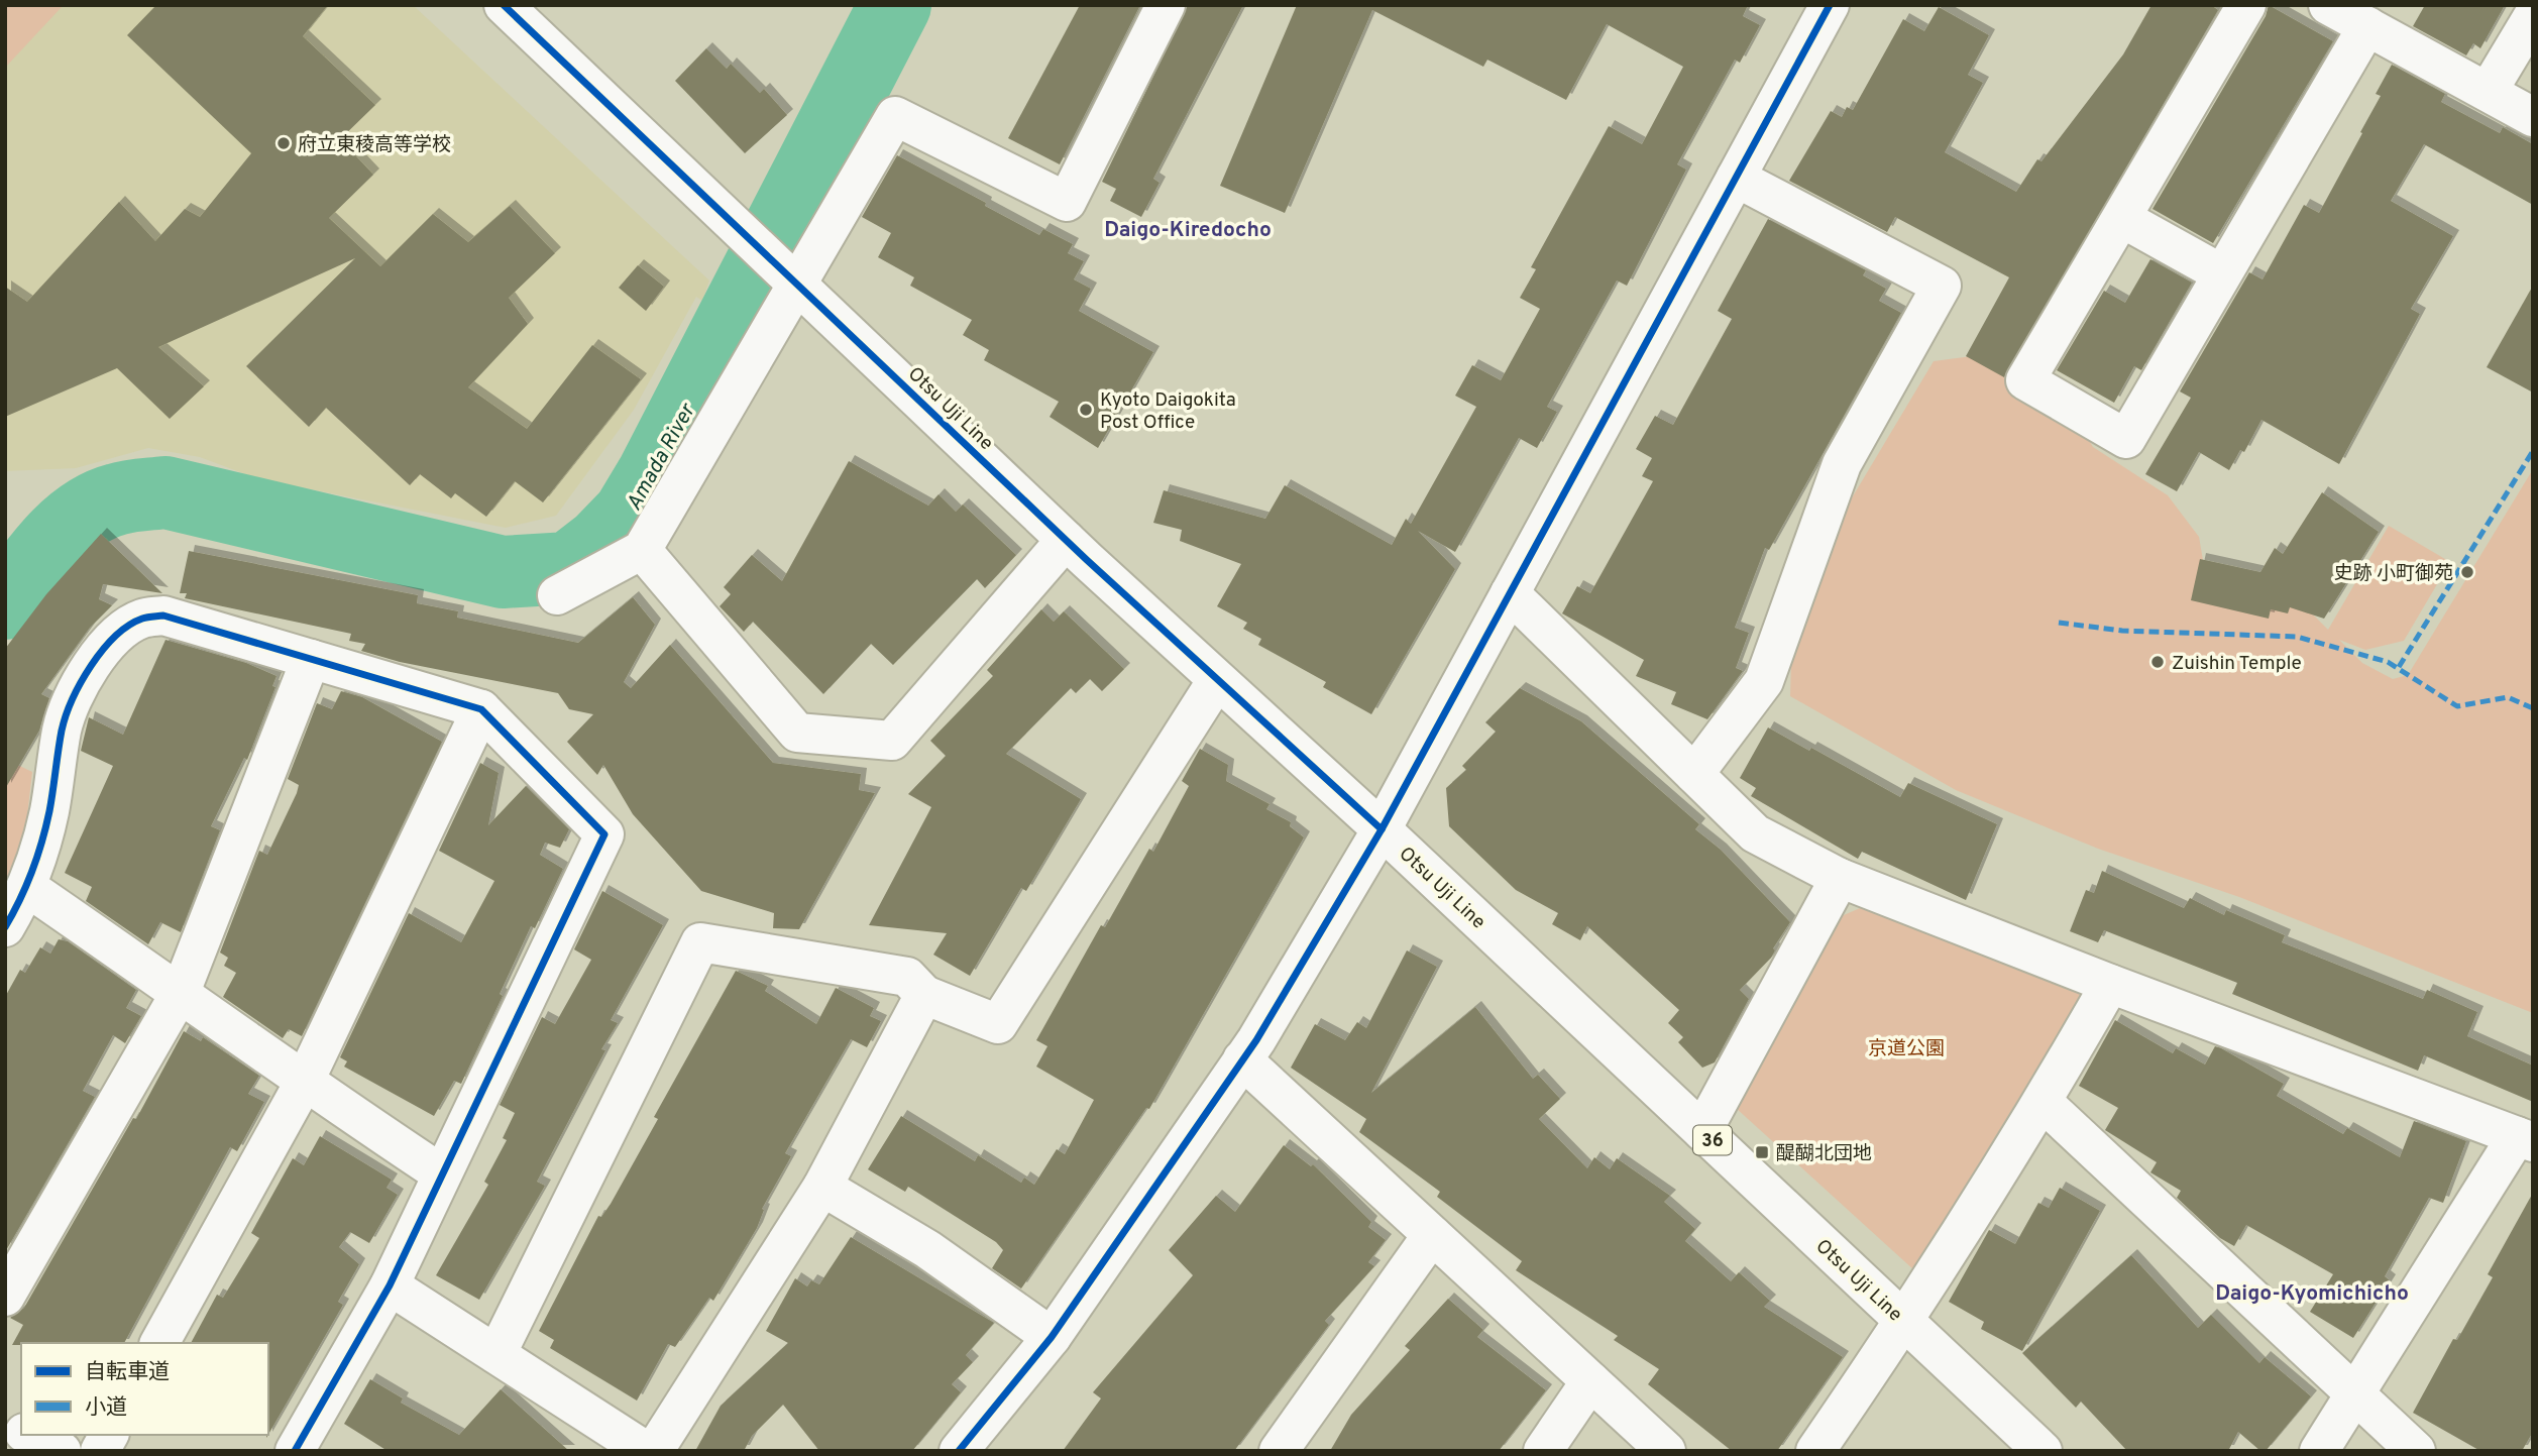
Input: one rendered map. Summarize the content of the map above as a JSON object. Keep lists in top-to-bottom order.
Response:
{
  "streets": {
    "street": ["Otsu Uji Line", "36"]
  },
  "districts": ["Daigo-Kiredocho", "Daigo-Kyomichicho"],
  "water": ["Amada River"],
  "parks": ["京道公園"],
  "places": {
    "other": [
      "府立東稜高等学校",
      "Kyoto Daigokita Post Office",
      "史跡 小町御苑",
      "Zuishin Temple"
    ],
    "transit": ["醍醐北団地"]
  },
  "legend": ["自転車道", "小道"]
}
